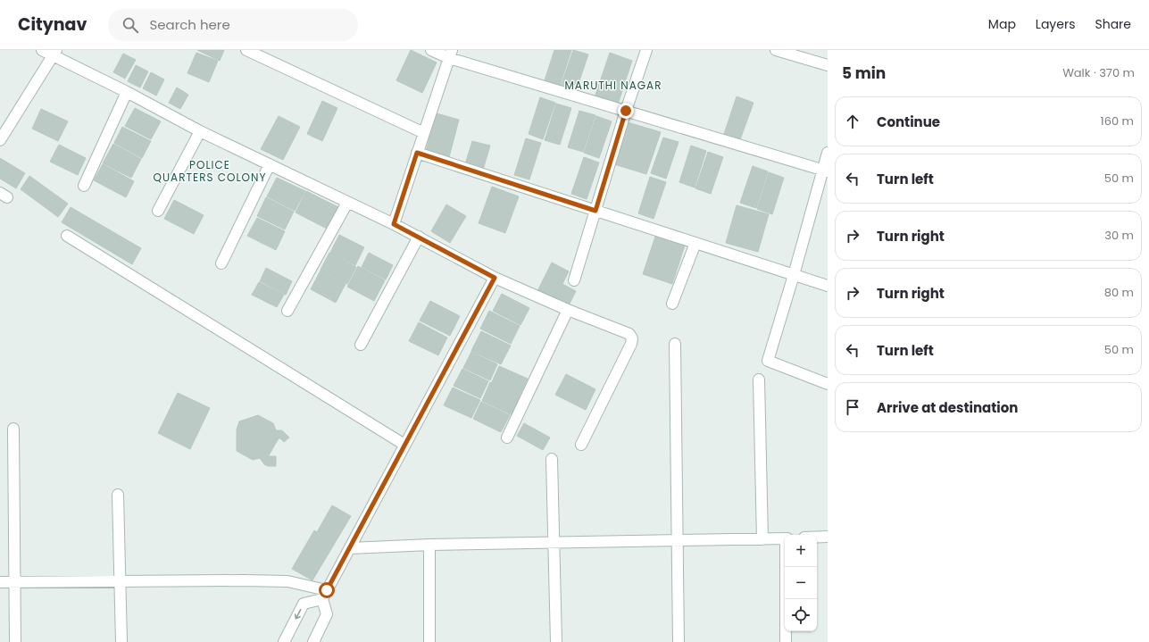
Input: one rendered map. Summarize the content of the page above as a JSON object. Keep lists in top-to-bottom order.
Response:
{
  "districts": ["MARUTHI NAGAR", "POLICE QUARTERS COLONY"],
  "page": {
    "header": "Citynav",
    "search": "Search here",
    "nav": ["Map", "Layers", "Share"],
    "heading": ["5 min", "Walk · 370 m"],
    "list": [
      ["Continue", "160 m"],
      ["Turn left", "50 m"],
      ["Turn right", "30 m"],
      ["Turn right", "80 m"],
      ["Turn left", "50 m"],
      "Arrive at destination"
    ],
    "map_buttons": ["+", "−"]
  }
}
